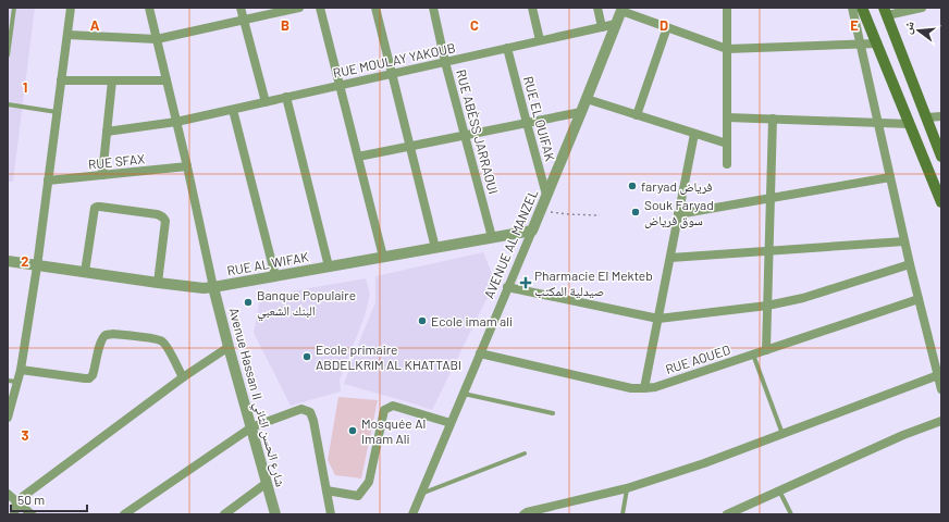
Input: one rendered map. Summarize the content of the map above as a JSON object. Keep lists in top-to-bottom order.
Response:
{
  "streets": {
    "street": [
      "RUE MOULAY YAKOUB",
      "RUE EL OUIFAK",
      "RUE ABÈSS JARRAOUI",
      "RUE SFAX",
      "AVENUE AL MANZEL",
      "RUE AL WIFAK",
      "RUE AOUED",
      "Avenue Hassan II شارع الحسن الثاني"
    ]
  },
  "crossings": [
    ["RUE MOULAY YAKOUB", "RUE EL OUIFAK"],
    ["RUE MOULAY YAKOUB", "RUE ABÈSS JARRAOUI"],
    ["RUE MOULAY YAKOUB", "AVENUE AL MANZEL"],
    ["RUE EL OUIFAK", "AVENUE AL MANZEL"],
    ["RUE ABÈSS JARRAOUI", "RUE AL WIFAK"],
    ["AVENUE AL MANZEL", "RUE AL WIFAK"],
    ["AVENUE AL MANZEL", "RUE AOUED"],
    ["RUE AL WIFAK", "Avenue Hassan II شارع الحسن الثاني"]
  ],
  "places": {
    "other": [
      "faryad فرياض",
      "Souk Faryad سوق فرياض",
      "Banque Populaire البنك الشعبي",
      "Ecole imam ali",
      "Ecole primaire ABDELKRIM AL KHATTABI",
      "Mosquée Al Imam Ali"
    ],
    "health": ["Pharmacie El Mekteb صيدلية المكتب"]
  },
  "scale_bar": "50 m",
  "north": "left",
  "grid": {
    "columns": [
      "A",
      "B",
      "C",
      "D",
      "E"
    ],
    "rows": ["1", "2", "3"]
  }
}
